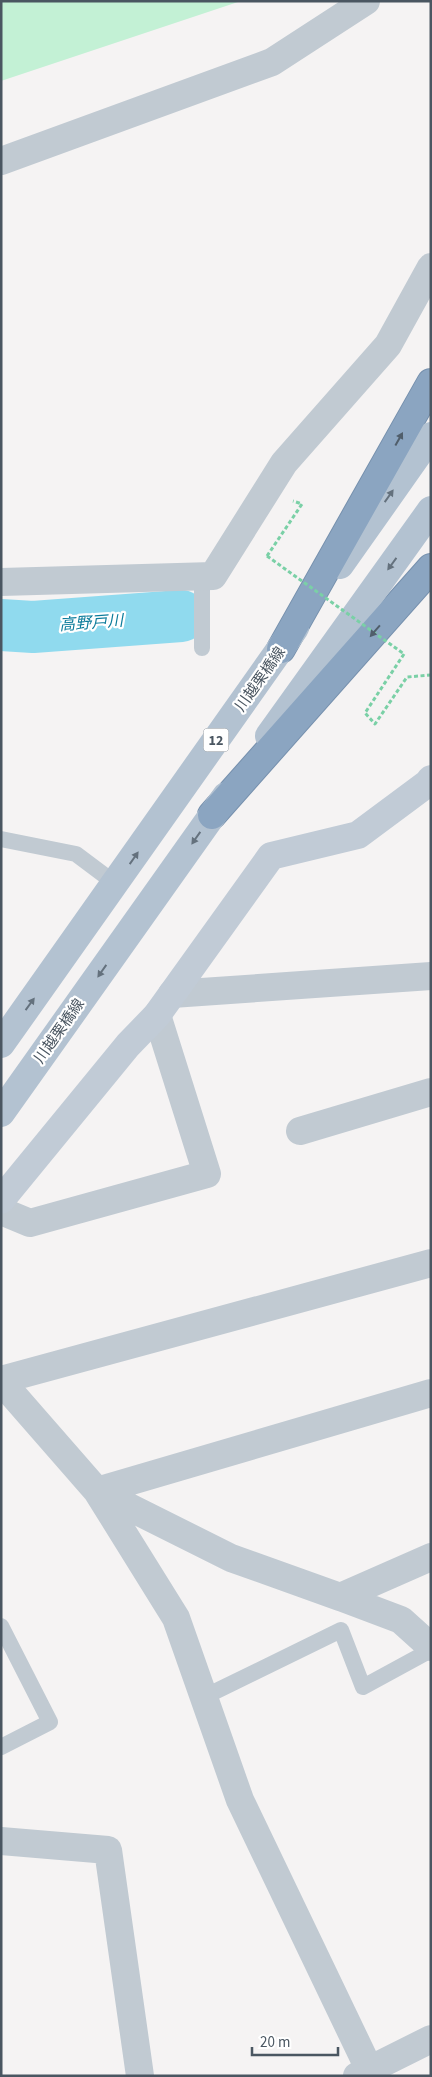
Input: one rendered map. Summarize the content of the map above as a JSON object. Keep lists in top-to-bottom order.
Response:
{
  "streets": {
    "main road": ["川越栗橋線", "12"]
  },
  "water": ["高野戸川"],
  "scale_bar": "20 m"
}
